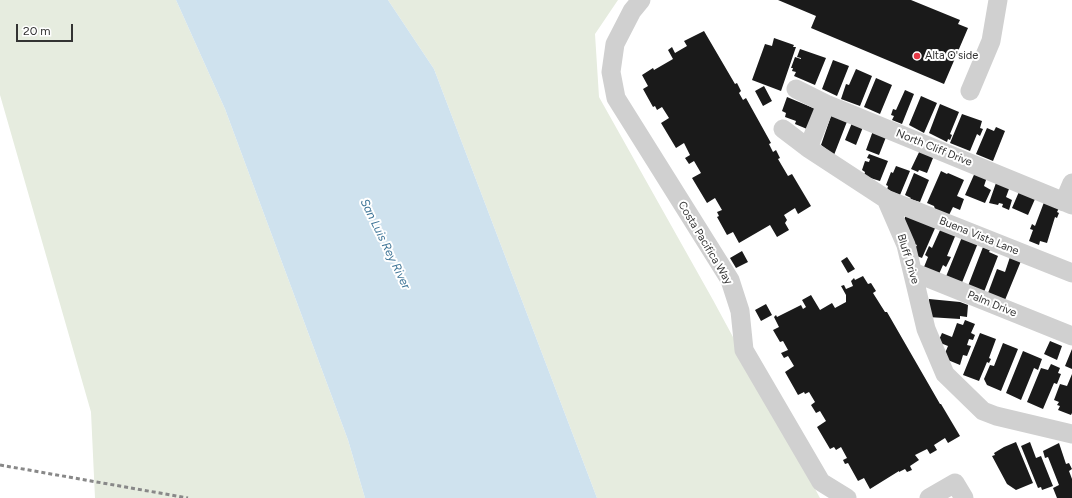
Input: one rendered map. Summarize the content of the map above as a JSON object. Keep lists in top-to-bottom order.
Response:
{
  "streets": {
    "street": [
      "North Cliff Drive",
      "Buena Vista Lane",
      "Costa Pacifica Way",
      "Bluff Drive",
      "Palm Drive"
    ]
  },
  "crossings": [
    ["Buena Vista Lane", "Bluff Drive"],
    ["Bluff Drive", "Palm Drive"]
  ],
  "water": ["San Luis Rey River"],
  "places": ["Alta O'side"],
  "scale_bar": "20 m"
}
